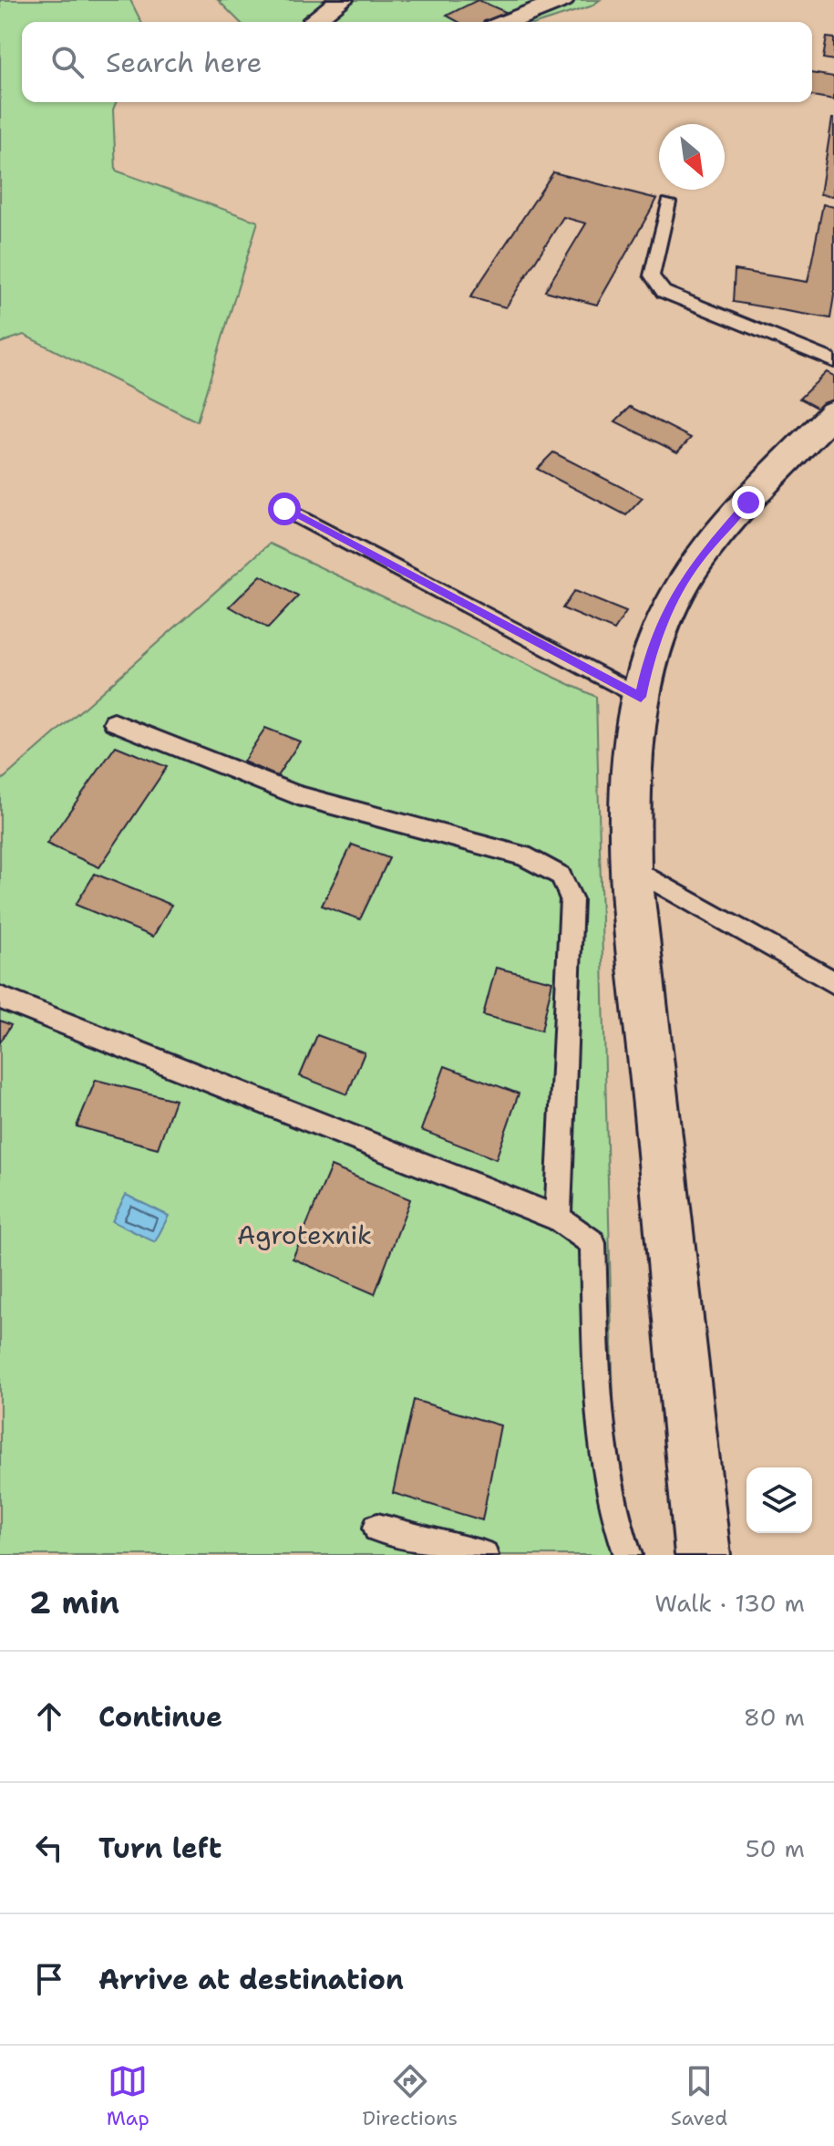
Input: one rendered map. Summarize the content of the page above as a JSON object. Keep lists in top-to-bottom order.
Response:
{
  "parks": ["Agrotexnik"],
  "north": "bottom right",
  "page": {
    "search": "Search here",
    "heading": ["2 min", "Walk · 130 m"],
    "list": [
      ["Continue", "80 m"],
      ["Turn left", "50 m"],
      "Arrive at destination"
    ],
    "nav": ["Map", "Directions", "Saved"]
  }
}
